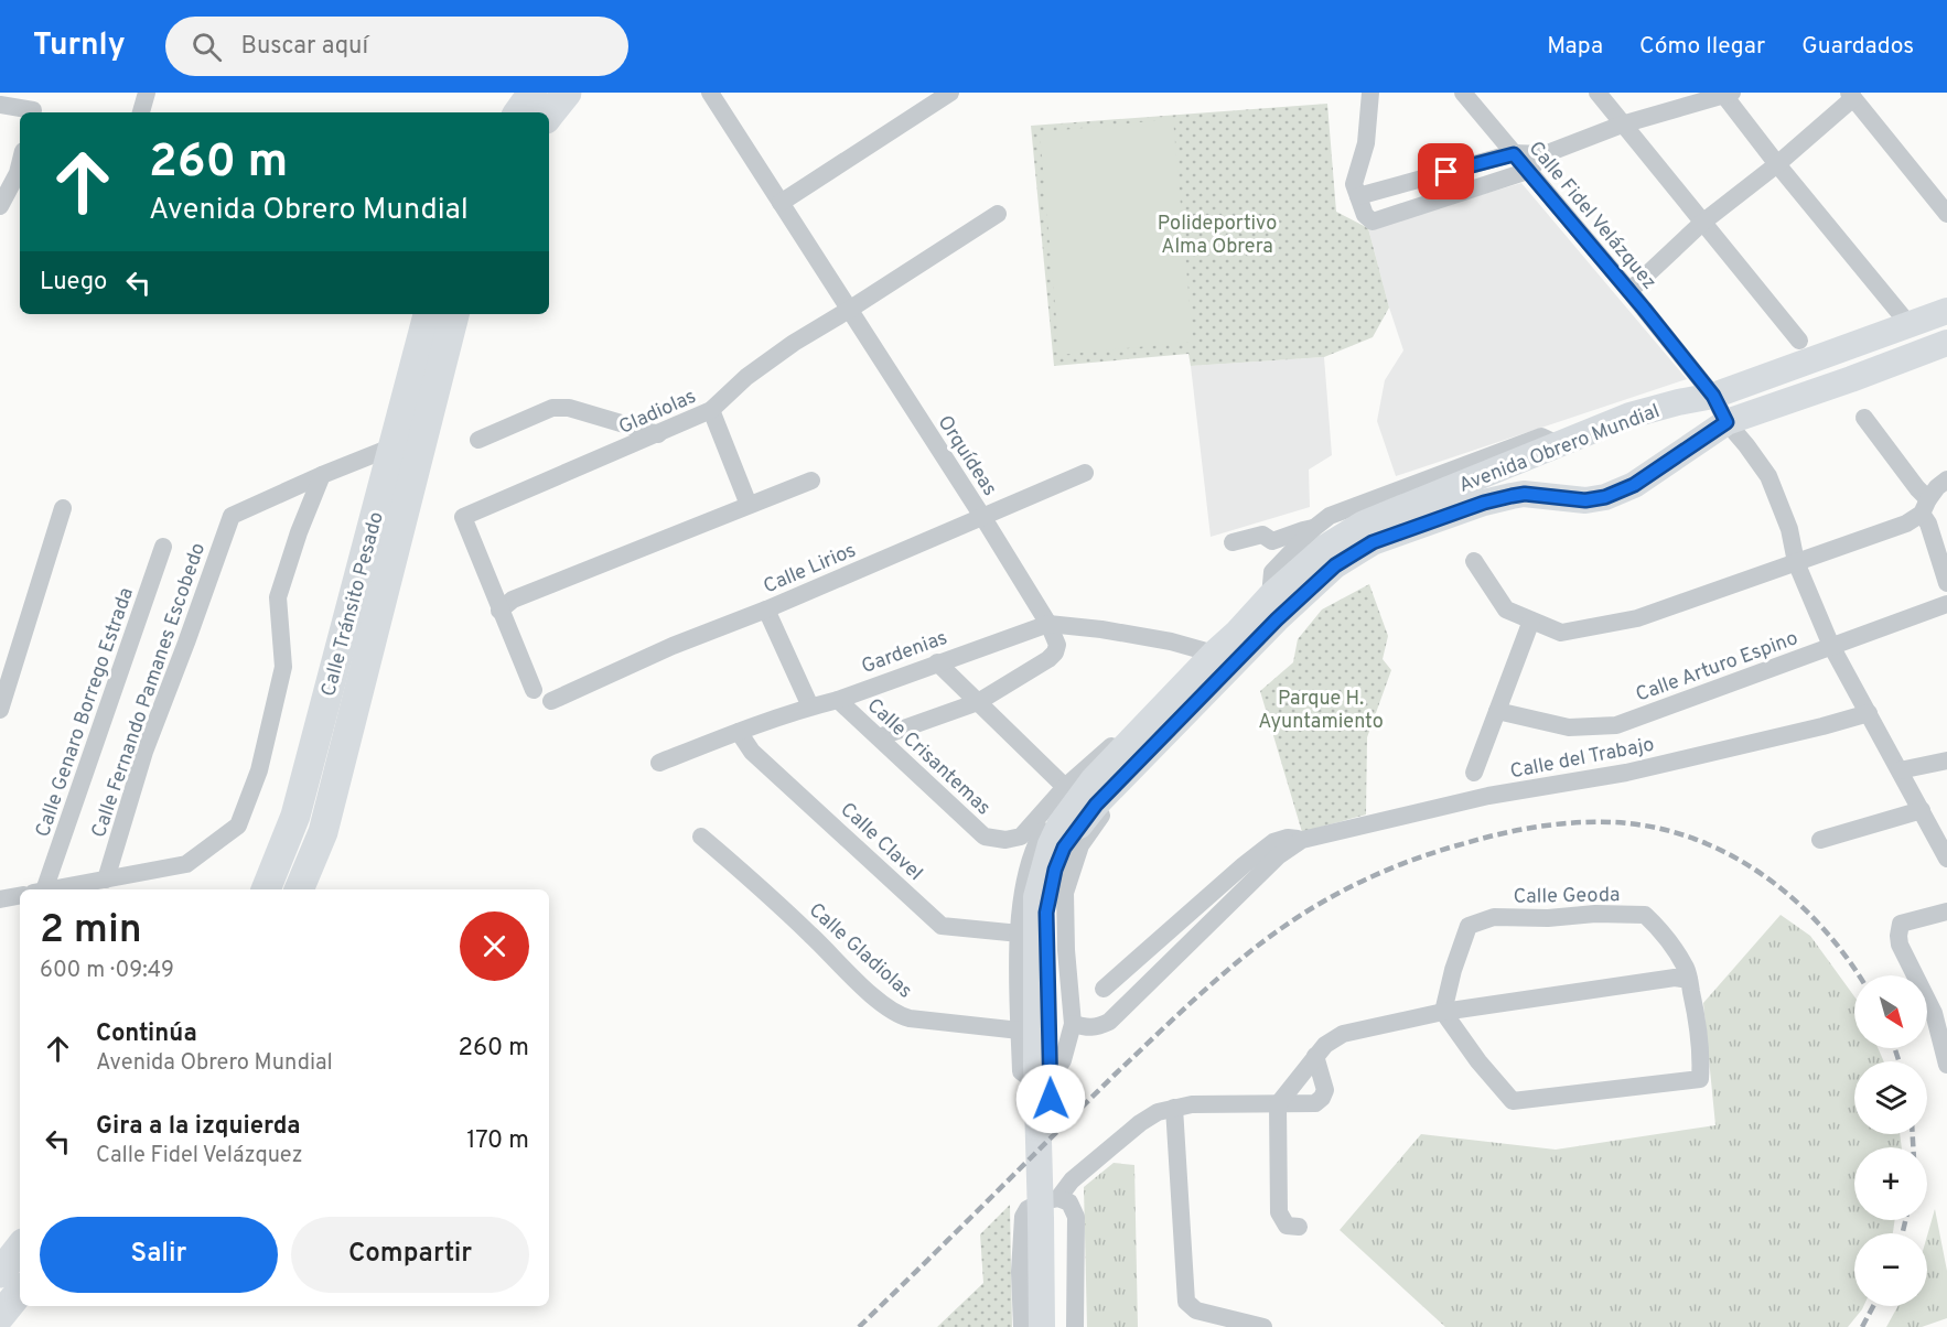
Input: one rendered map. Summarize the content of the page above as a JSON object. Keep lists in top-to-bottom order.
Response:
{
  "streets": {
    "main road": ["Avenida Obrero Mundial", "Calle Tránsito Pesado"],
    "street": [
      "Calle Fidel Velázquez",
      "Gladiolas",
      "Orquídeas",
      "Calle Lirios",
      "Gardenias",
      "Calle Arturo Espino",
      "Calle Fernando Pamanes Escobedo",
      "Calle Genaro Borrego Estrada",
      "Calle Crisantemas",
      "Calle del Trabajo",
      "Calle Clavel",
      "Calle Geoda",
      "Calle Gladiolas"
    ]
  },
  "crossings": [
    ["Calle Fidel Velázquez", "Avenida Obrero Mundial"],
    ["Calle Fidel Velázquez", "Calle Arturo Espino"],
    ["Calle Fidel Velázquez", "Calle del Trabajo"],
    ["Gladiolas", "Orquídeas"],
    ["Orquídeas", "Calle Lirios"],
    ["Orquídeas", "Gardenias"],
    ["Gardenias", "Calle Crisantemas"],
    ["Gardenias", "Calle Clavel"]
  ],
  "parks": ["Polideportivo Alma Obrera", "Parque H. Ayuntamiento"],
  "north": "bottom right",
  "page": {
    "header": "Turnly",
    "search": "Buscar aquí",
    "nav": ["Mapa", "Cómo llegar", "Guardados"],
    "turn": ["260 m", "Avenida Obrero Mundial"],
    "then": "Luego",
    "heading": ["2 min", "600 m · 09:49"],
    "map_buttons": ["+", "−"],
    "list": [
      {
        "name": "Continúa",
        "note": "Avenida Obrero Mundial",
        "value": "260 m"
      },
      {
        "name": "Gira a la izquierda",
        "note": "Calle Fidel Velázquez",
        "value": "170 m"
      }
    ],
    "buttons": ["Salir", "Compartir"]
  }
}
